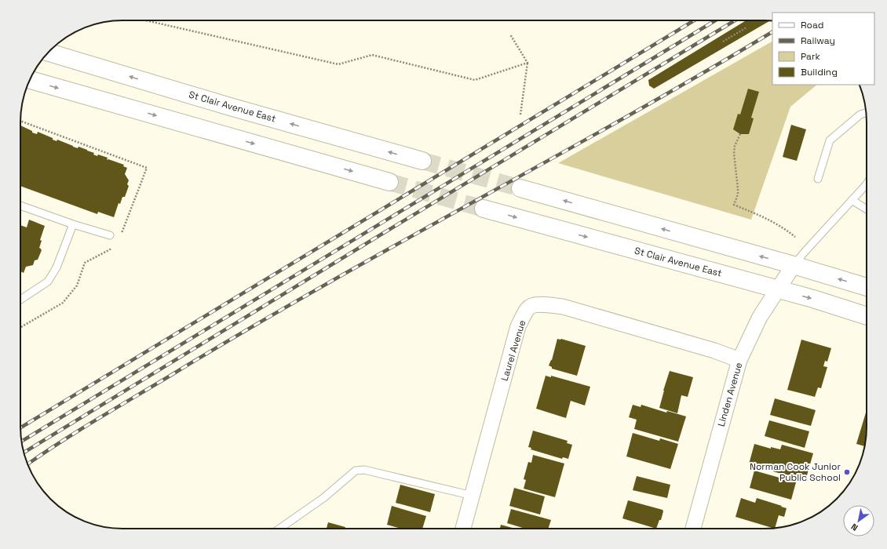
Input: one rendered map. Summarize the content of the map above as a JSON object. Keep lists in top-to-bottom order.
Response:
{
  "streets": {
    "main road": ["St Clair Avenue East"],
    "street": ["Laurel Avenue", "Linden Avenue"]
  },
  "crossings": [
    ["St Clair Avenue East", "Linden Avenue"],
    ["Laurel Avenue", "Linden Avenue"]
  ],
  "places": ["Norman Cook Junior Public School"],
  "legend": [
    "Road",
    "Railway",
    "Park",
    "Building"
  ],
  "north": "bottom left"
}
